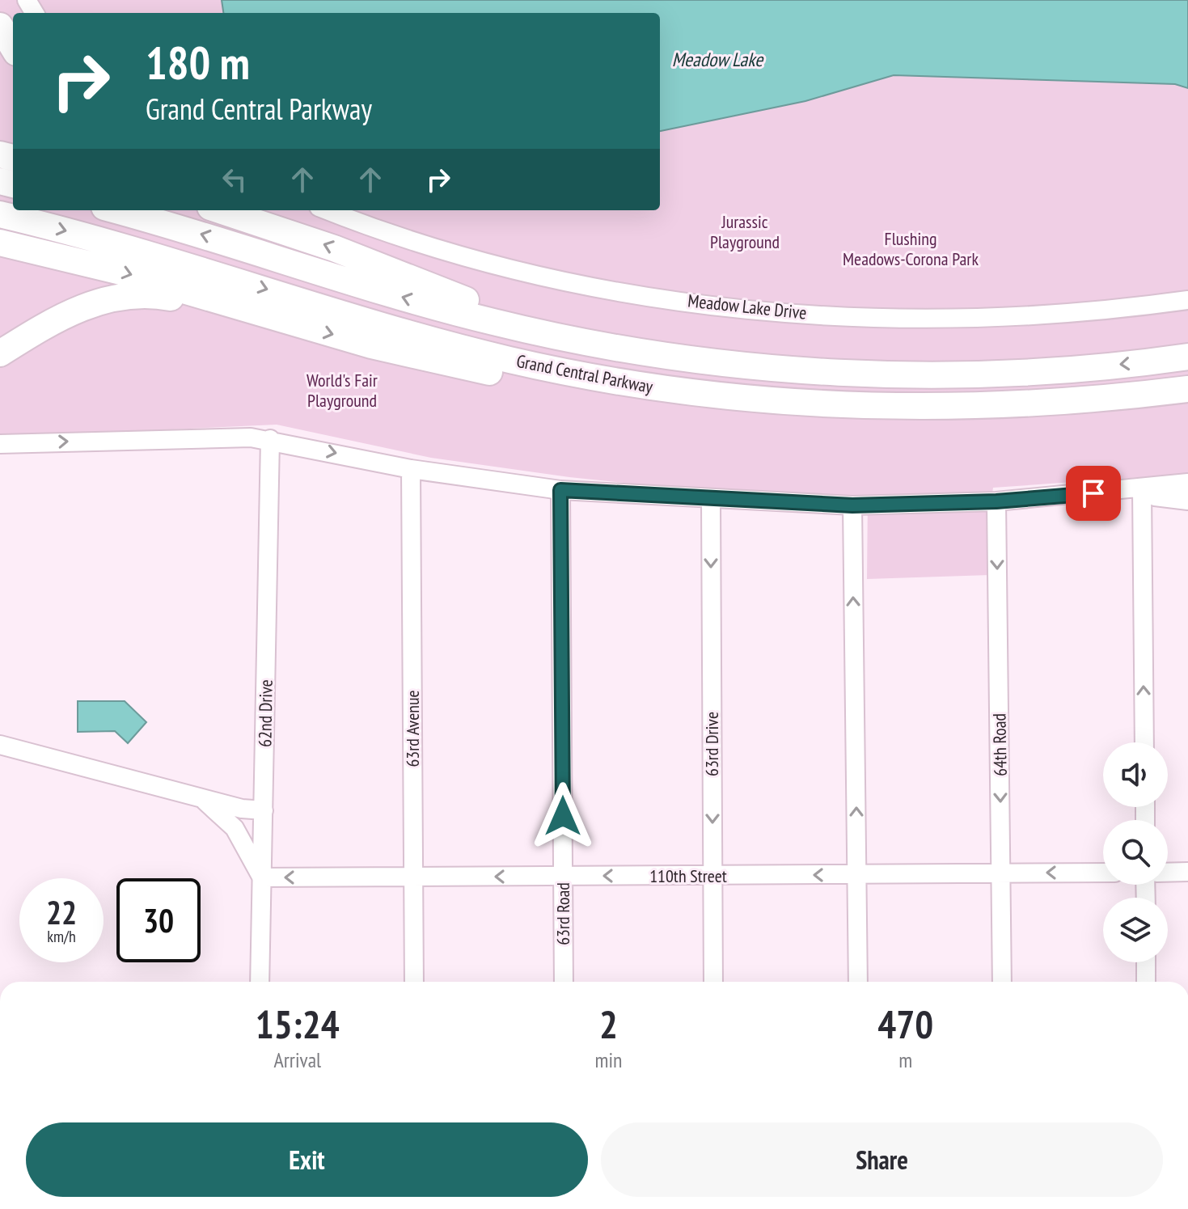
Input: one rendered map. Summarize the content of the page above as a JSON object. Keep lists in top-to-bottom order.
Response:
{
  "streets": {
    "highway": ["Grand Central Parkway"],
    "street": [
      "Meadow Lake Drive",
      "62nd Drive",
      "63rd Avenue",
      "63rd Drive",
      "64th Road",
      "110th Street",
      "63rd Road"
    ]
  },
  "crossings": [
    ["62nd Drive", "110th Street"],
    ["63rd Avenue", "110th Street"],
    ["63rd Drive", "110th Street"],
    ["64th Road", "110th Street"],
    ["110th Street", "63rd Road"]
  ],
  "one_way": ["110th Street"],
  "water": ["Meadow Lake"],
  "parks": ["Jurassic Playground", "Flushing Meadows-Corona Park", "World's Fair Playground"],
  "page": {
    "turn": ["180 m", "Grand Central Parkway"],
    "speed": "22 km/h",
    "limit": "30",
    "eta": [
      "15:24",
      "Arrival",
      "2",
      "min",
      "470",
      "m"
    ],
    "buttons": ["Exit", "Share"]
  }
}
